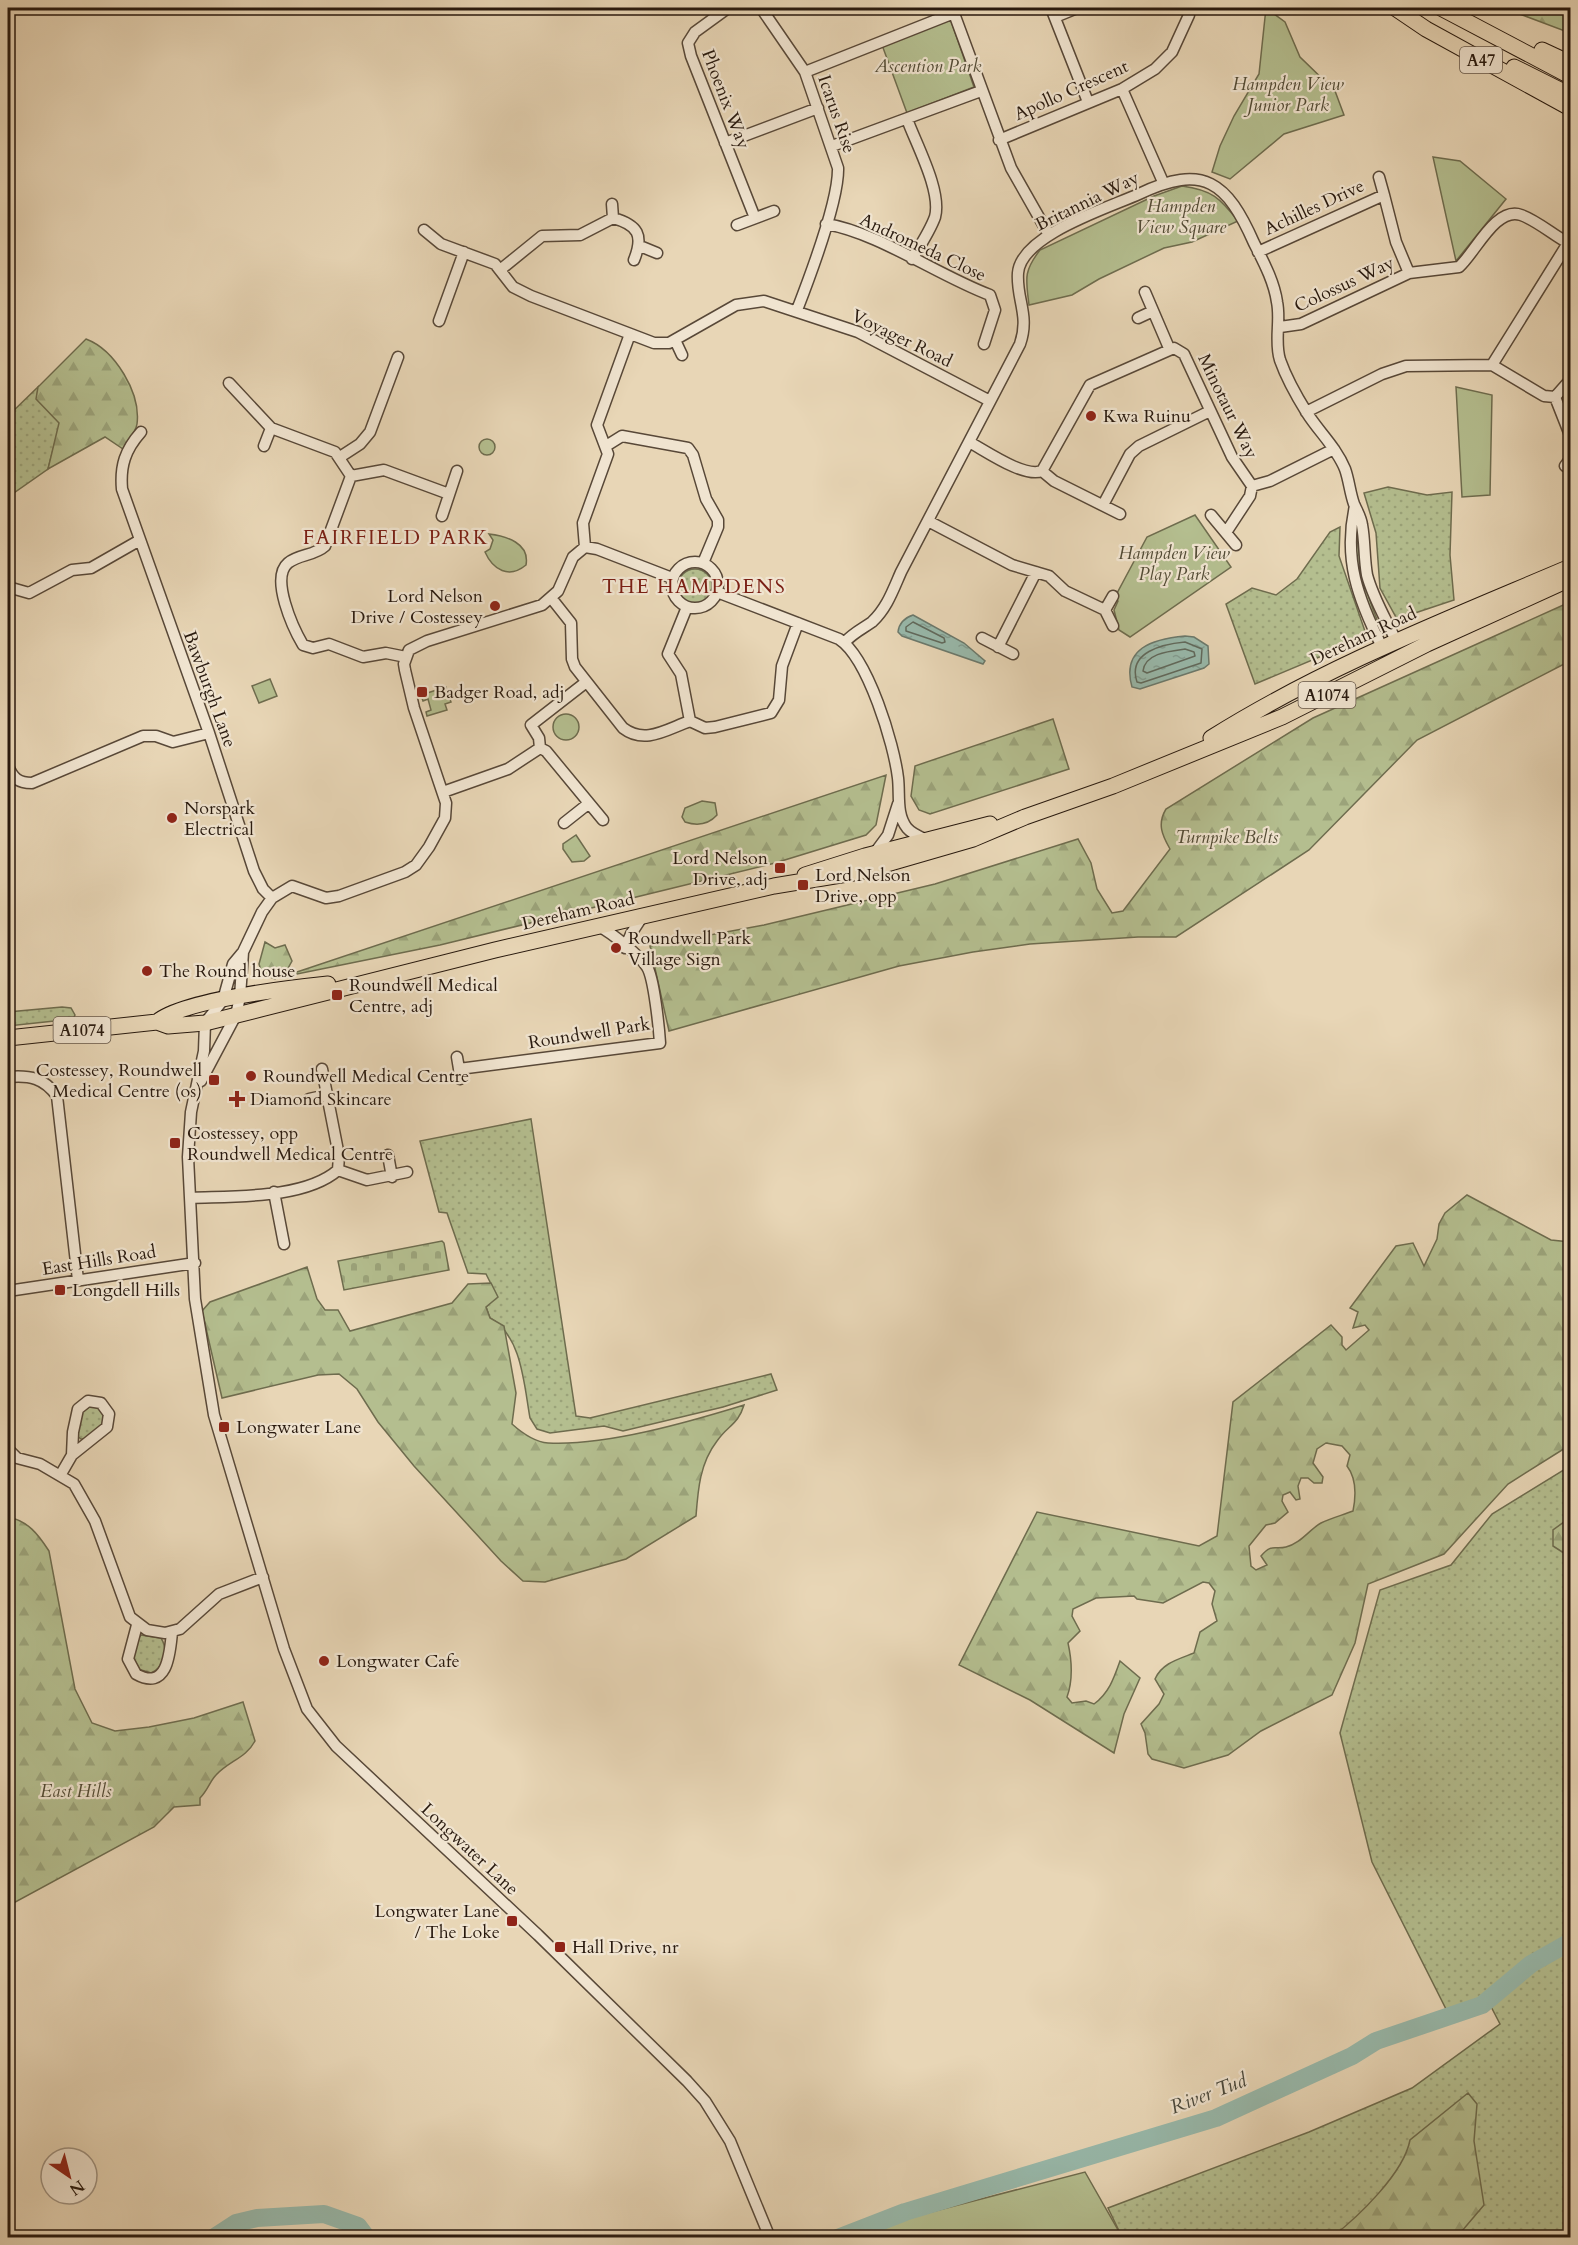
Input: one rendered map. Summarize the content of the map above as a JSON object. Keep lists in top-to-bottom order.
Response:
{
  "streets": {
    "highway": ["A47", "Dereham Road", "A1074"],
    "street": [
      "Apollo Crescent",
      "Phoenix Way",
      "Icarus Rise",
      "Britannia Way",
      "Achilles Drive",
      "Andromeda Close",
      "Colossus Way",
      "Voyager Road",
      "Minotaur Way",
      "Bawburgh Lane",
      "Roundwell Park",
      "East Hills Road",
      "Longwater Lane"
    ]
  },
  "crossings": [
    ["Icarus Rise", "Andromeda Close"],
    ["Icarus Rise", "Voyager Road"],
    ["Britannia Way", "Achilles Drive"],
    ["Britannia Way", "Colossus Way"],
    ["Britannia Way", "Voyager Road"],
    ["Britannia Way", "Minotaur Way"],
    ["Britannia Way", "Dereham Road"],
    ["Achilles Drive", "Colossus Way"],
    ["Dereham Road", "Roundwell Park"],
    ["Dereham Road", "Longwater Lane"],
    ["East Hills Road", "Longwater Lane"]
  ],
  "districts": ["FAIRFIELD PARK", "THE HAMPDENS"],
  "water": ["River Tud"],
  "parks": [
    "Ascention Park",
    "Hampden View Junior Park",
    "Hampden View Square",
    "Hampden View Play Park",
    "Turnpike Belts",
    "East Hills"
  ],
  "places": {
    "other": [
      "Kwa Ruinu",
      "Lord Nelson Drive / Costessey",
      "Norspark Electrical",
      "Roundwell Park Village Sign",
      "The Round house",
      "Roundwell Medical Centre",
      "Longwater Cafe"
    ],
    "transit": [
      "Badger Road, adj",
      "Lord Nelson Drive, adj",
      "Lord Nelson Drive, opp",
      "Roundwell Medical Centre, adj",
      "Costessey, Roundwell Medical Centre (os)",
      "Costessey, opp Roundwell Medical Centre",
      "Longdell Hills",
      "Longwater Lane",
      "Longwater Lane / The Loke",
      "Hall Drive, nr"
    ],
    "health": ["Diamond Skincare"]
  },
  "north": "bottom right"
}
